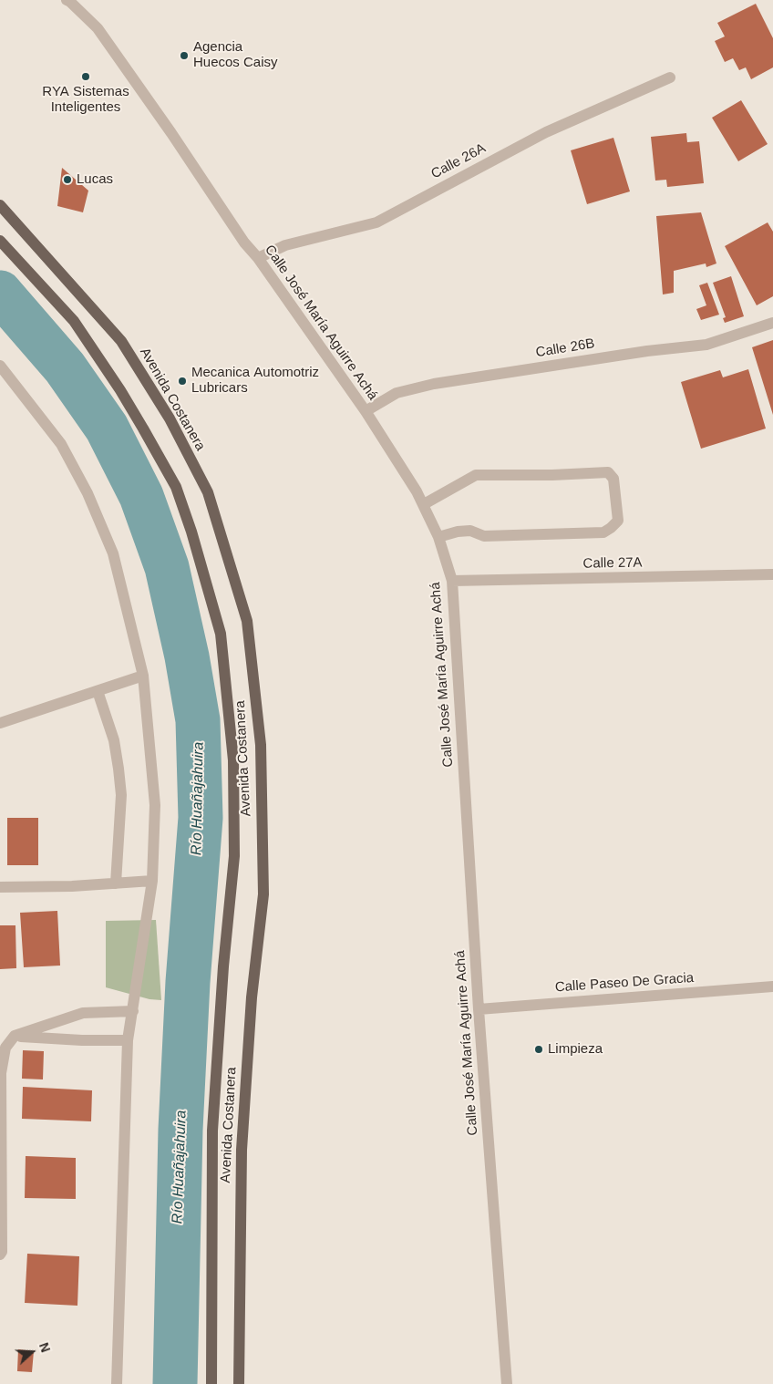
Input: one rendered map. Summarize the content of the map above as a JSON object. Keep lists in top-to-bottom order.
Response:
{
  "streets": {
    "main road": ["Avenida Costanera"],
    "street": [
      "Calle 26A",
      "Calle José María Aguirre Achá",
      "Calle 26B",
      "Calle 27A",
      "Calle Paseo De Gracia"
    ]
  },
  "crossings": [
    ["Calle 26A", "Calle José María Aguirre Achá"],
    ["Calle José María Aguirre Achá", "Calle 26B"],
    ["Calle José María Aguirre Achá", "Calle 27A"],
    ["Calle José María Aguirre Achá", "Calle Paseo De Gracia"]
  ],
  "water": ["Río Huañajahuira"],
  "places": [
    "Agencia Huecos Caisy",
    "RYA Sistemas Inteligentes",
    "Lucas",
    "Mecanica Automotriz Lubricars",
    "Limpieza"
  ],
  "north": "right"
}
